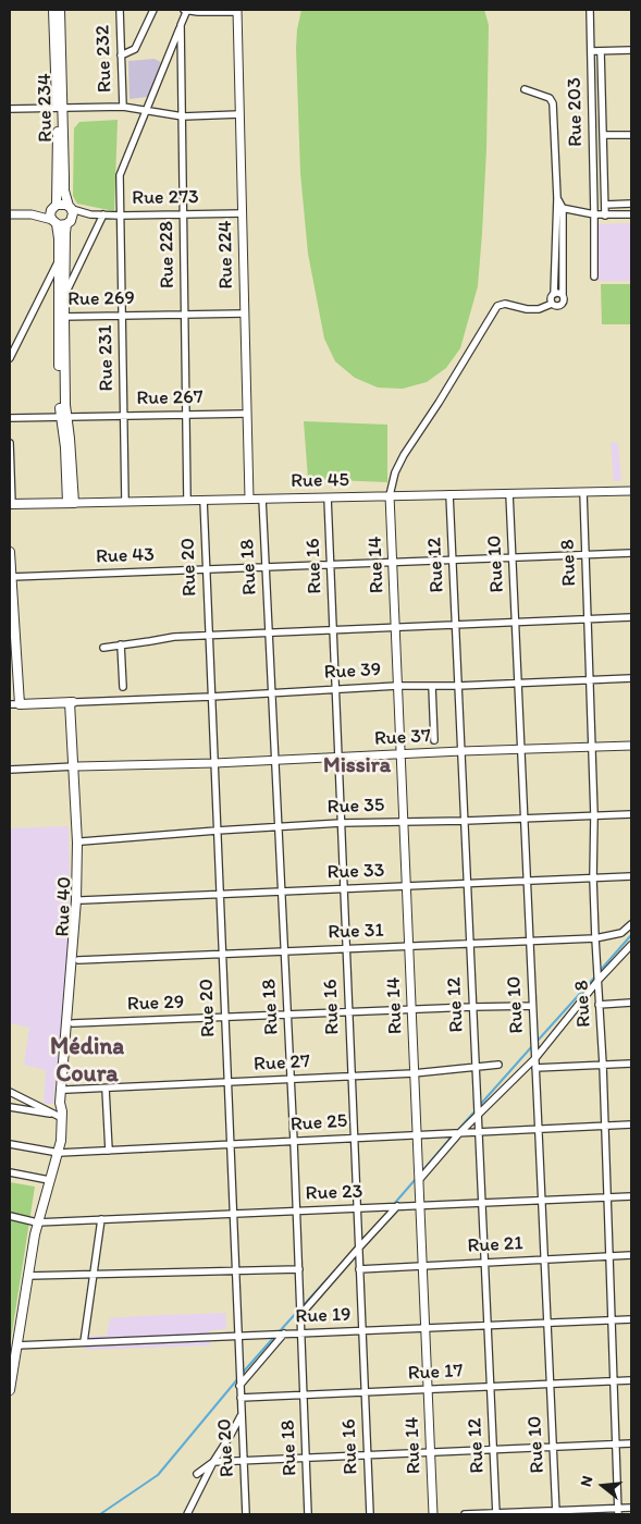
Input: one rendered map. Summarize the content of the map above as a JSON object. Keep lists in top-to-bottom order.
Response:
{
  "streets": {
    "main road": ["Rue 234", "Rue 45", "Rue 40"],
    "street": [
      "Rue 232",
      "Rue 203",
      "Rue 273",
      "Rue 228",
      "Rue 224",
      "Rue 269",
      "Rue 231",
      "Rue 267",
      "Rue 43",
      "Rue 8",
      "Rue 10",
      "Rue 14",
      "Rue 12",
      "Rue 16",
      "Rue 20",
      "Rue 18",
      "Rue 39",
      "Rue 37",
      "Rue 35",
      "Rue 33",
      "Rue 31",
      "Rue 29",
      "Rue 27",
      "Rue 25",
      "Rue 23",
      "Rue 21",
      "Rue 19",
      "Rue 17"
    ]
  },
  "crossings": [
    ["Rue 234", "Rue 273"],
    ["Rue 273", "Rue 228"],
    ["Rue 273", "Rue 224"],
    ["Rue 273", "Rue 231"],
    ["Rue 228", "Rue 269"],
    ["Rue 228", "Rue 231"],
    ["Rue 228", "Rue 267"],
    ["Rue 228", "Rue 45"],
    ["Rue 224", "Rue 269"],
    ["Rue 224", "Rue 267"],
    ["Rue 224", "Rue 45"],
    ["Rue 269", "Rue 231"],
    ["Rue 231", "Rue 267"],
    ["Rue 231", "Rue 45"],
    ["Rue 45", "Rue 8"],
    ["Rue 45", "Rue 10"],
    ["Rue 45", "Rue 14"],
    ["Rue 45", "Rue 12"],
    ["Rue 45", "Rue 16"],
    ["Rue 45", "Rue 20"],
    ["Rue 45", "Rue 18"],
    ["Rue 43", "Rue 8"],
    ["Rue 43", "Rue 10"],
    ["Rue 43", "Rue 14"],
    ["Rue 43", "Rue 12"],
    ["Rue 43", "Rue 16"],
    ["Rue 43", "Rue 20"],
    ["Rue 43", "Rue 18"],
    ["Rue 8", "Rue 39"],
    ["Rue 8", "Rue 37"],
    ["Rue 8", "Rue 35"],
    ["Rue 8", "Rue 33"],
    ["Rue 8", "Rue 31"],
    ["Rue 8", "Rue 25"],
    ["Rue 8", "Rue 23"],
    ["Rue 8", "Rue 21"],
    ["Rue 8", "Rue 19"],
    ["Rue 8", "Rue 17"],
    ["Rue 10", "Rue 39"],
    ["Rue 10", "Rue 37"],
    ["Rue 10", "Rue 35"],
    ["Rue 10", "Rue 33"],
    ["Rue 10", "Rue 31"],
    ["Rue 10", "Rue 29"],
    ["Rue 10", "Rue 25"],
    ["Rue 10", "Rue 23"],
    ["Rue 10", "Rue 21"],
    ["Rue 10", "Rue 19"],
    ["Rue 10", "Rue 17"],
    ["Rue 14", "Rue 39"],
    ["Rue 14", "Rue 37"],
    ["Rue 14", "Rue 35"],
    ["Rue 14", "Rue 33"],
    ["Rue 14", "Rue 31"],
    ["Rue 14", "Rue 29"],
    ["Rue 14", "Rue 27"],
    ["Rue 14", "Rue 25"],
    ["Rue 14", "Rue 23"],
    ["Rue 14", "Rue 21"],
    ["Rue 14", "Rue 19"],
    ["Rue 14", "Rue 17"],
    ["Rue 12", "Rue 39"],
    ["Rue 12", "Rue 37"],
    ["Rue 12", "Rue 35"],
    ["Rue 12", "Rue 33"],
    ["Rue 12", "Rue 31"],
    ["Rue 12", "Rue 29"],
    ["Rue 12", "Rue 27"],
    ["Rue 12", "Rue 25"],
    ["Rue 12", "Rue 23"],
    ["Rue 12", "Rue 21"],
    ["Rue 12", "Rue 19"],
    ["Rue 12", "Rue 17"],
    ["Rue 16", "Rue 39"],
    ["Rue 16", "Rue 37"],
    ["Rue 16", "Rue 35"],
    ["Rue 16", "Rue 33"],
    ["Rue 16", "Rue 31"],
    ["Rue 16", "Rue 29"],
    ["Rue 16", "Rue 27"],
    ["Rue 16", "Rue 25"],
    ["Rue 16", "Rue 23"],
    ["Rue 16", "Rue 21"],
    ["Rue 16", "Rue 19"],
    ["Rue 16", "Rue 17"],
    ["Rue 20", "Rue 39"],
    ["Rue 20", "Rue 37"],
    ["Rue 20", "Rue 35"],
    ["Rue 20", "Rue 33"],
    ["Rue 20", "Rue 31"],
    ["Rue 20", "Rue 29"],
    ["Rue 20", "Rue 27"],
    ["Rue 20", "Rue 25"],
    ["Rue 20", "Rue 23"],
    ["Rue 20", "Rue 19"],
    ["Rue 20", "Rue 17"],
    ["Rue 18", "Rue 39"],
    ["Rue 18", "Rue 37"],
    ["Rue 18", "Rue 35"],
    ["Rue 18", "Rue 33"],
    ["Rue 18", "Rue 31"],
    ["Rue 18", "Rue 29"],
    ["Rue 18", "Rue 27"],
    ["Rue 18", "Rue 25"],
    ["Rue 18", "Rue 23"],
    ["Rue 18", "Rue 19"],
    ["Rue 18", "Rue 17"],
    ["Rue 39", "Rue 40"],
    ["Rue 37", "Rue 40"],
    ["Rue 35", "Rue 40"],
    ["Rue 33", "Rue 40"],
    ["Rue 40", "Rue 31"],
    ["Rue 40", "Rue 29"],
    ["Rue 40", "Rue 27"],
    ["Rue 40", "Rue 25"],
    ["Rue 40", "Rue 23"],
    ["Rue 40", "Rue 19"]
  ],
  "districts": ["Missira", "Médina Coura"],
  "north": "left"
}
